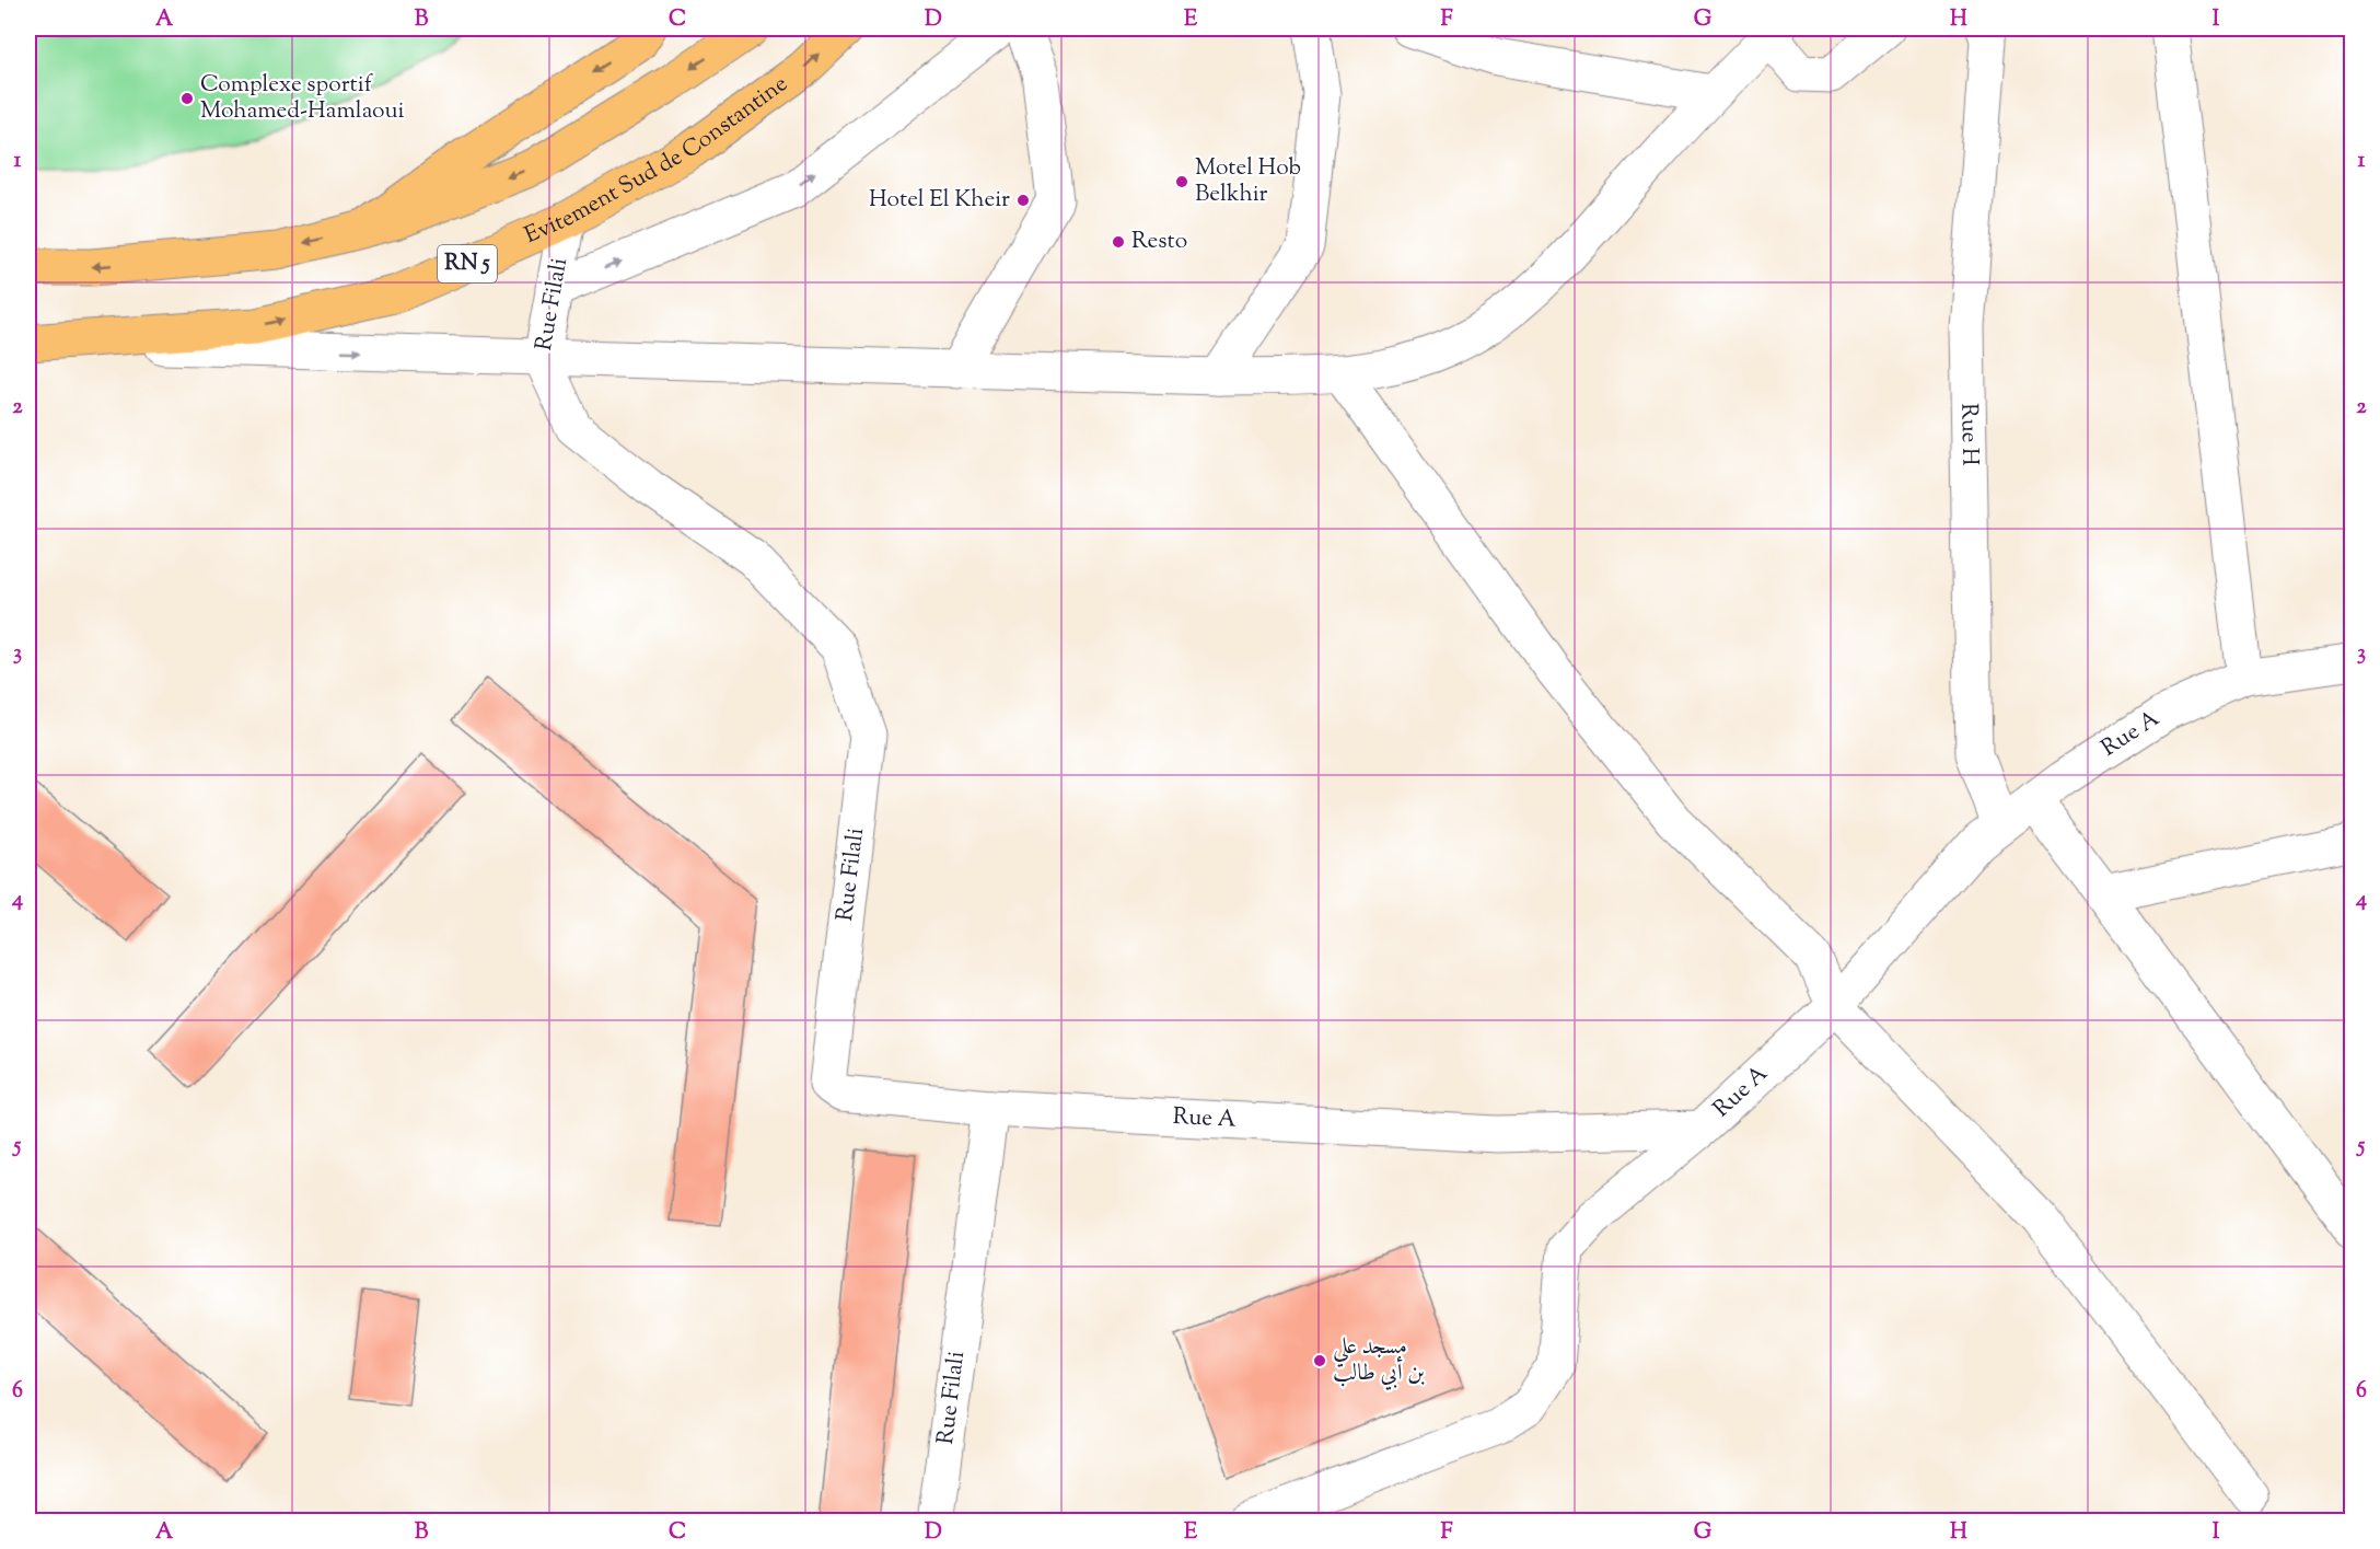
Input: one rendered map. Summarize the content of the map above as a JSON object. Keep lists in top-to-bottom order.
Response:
{
  "streets": {
    "main road": ["Evitement Sud de Constantine", "RN 5"],
    "street": ["Rue Filali", "Rue H", "Rue A"]
  },
  "crossings": [
    ["Evitement Sud de Constantine", "Rue Filali"],
    ["Rue Filali", "Rue A"],
    ["Rue H", "Rue A"]
  ],
  "places": [
    "Complexe sportif Mohamed-Hamlaoui",
    "Motel Hob Belkhir",
    "Hotel El Kheir",
    "Resto",
    "مسجد علي بن أبي طالب"
  ],
  "grid": {
    "columns": [
      "A",
      "B",
      "C",
      "D",
      "E",
      "F",
      "G",
      "H",
      "I"
    ],
    "rows": [
      "1",
      "2",
      "3",
      "4",
      "5",
      "6"
    ]
  }
}
